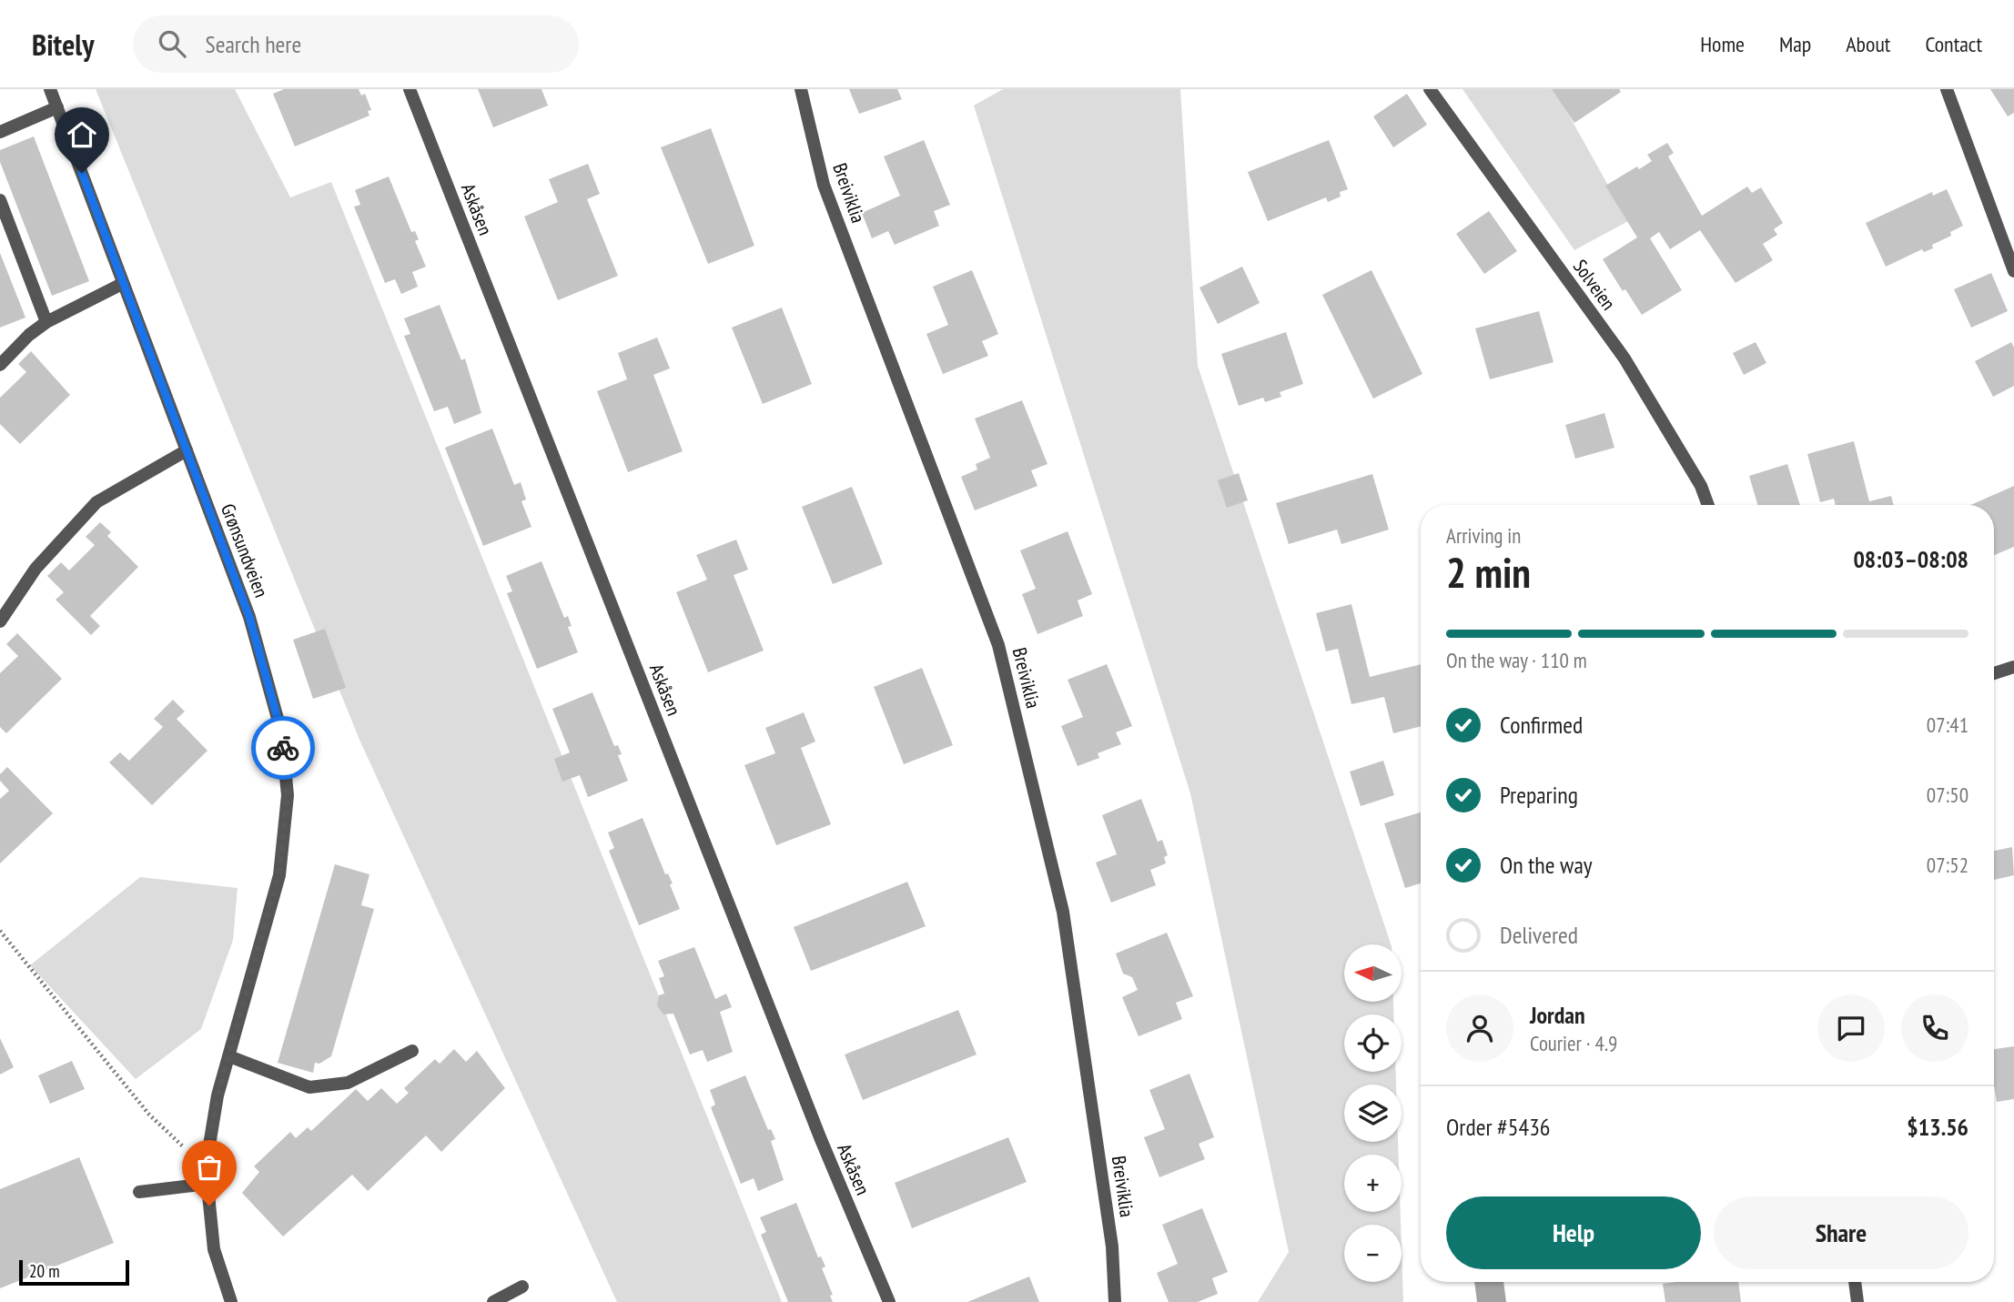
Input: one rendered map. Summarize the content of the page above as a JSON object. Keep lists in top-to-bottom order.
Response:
{
  "streets": {
    "street": [
      "Breiviklia",
      "Askåsen",
      "Solveien",
      "Grønsundveien"
    ]
  },
  "scale_bar": "20 m",
  "north": "left",
  "page": {
    "header": "Bitely",
    "search": "Search here",
    "nav": [
      "Home",
      "Map",
      "About",
      "Contact"
    ],
    "heading": ["2 min", "Arriving in", "08:03–08:08"],
    "panel": [
      "Jordan",
      "Courier · 4.9",
      "Order #5436",
      "$13.56"
    ],
    "bar": "On the way · 110 m",
    "list": [
      ["Confirmed", "07:41"],
      ["Preparing", "07:50"],
      ["On the way", "07:52"],
      "Delivered"
    ],
    "map_buttons": ["+", "−"],
    "buttons": ["Help", "Share"],
    "scale": "20 m"
  }
}
